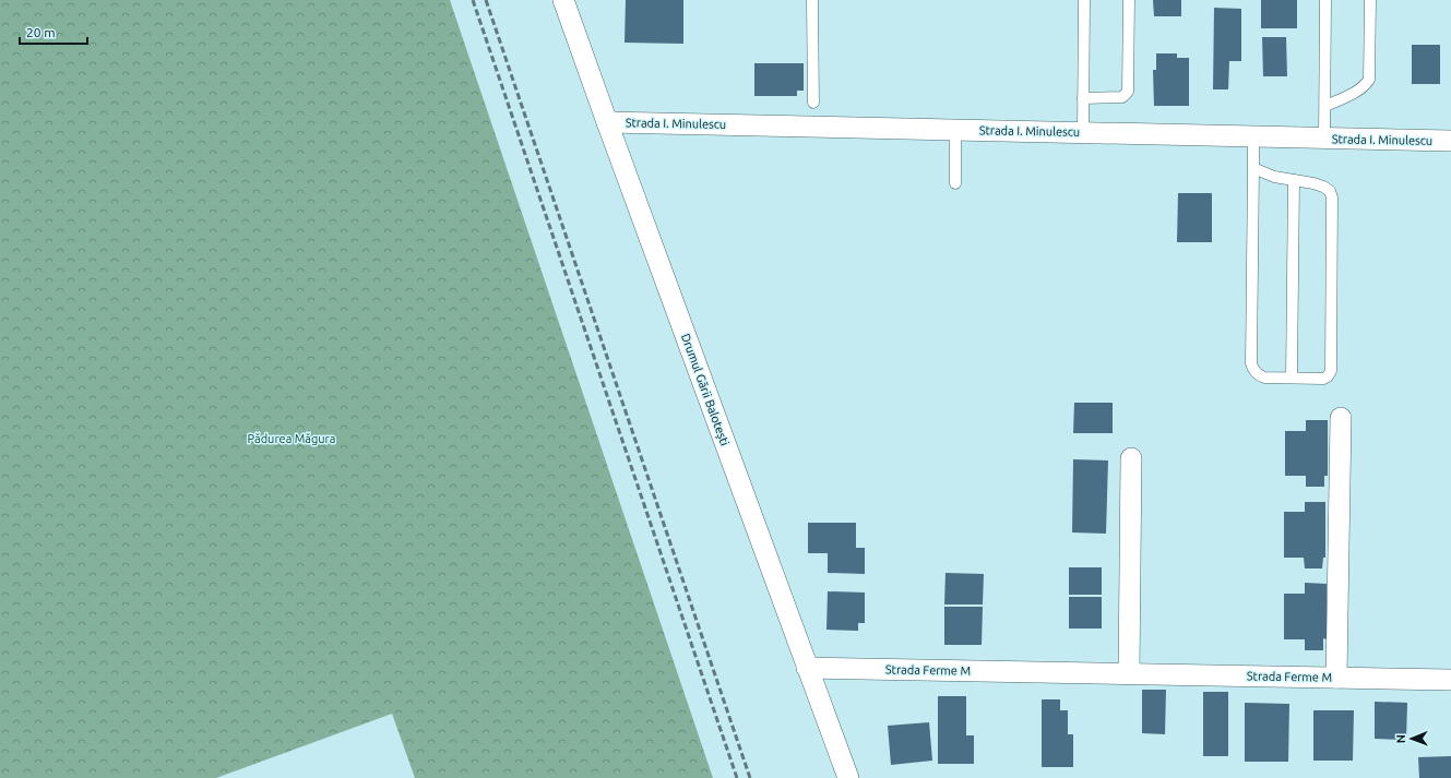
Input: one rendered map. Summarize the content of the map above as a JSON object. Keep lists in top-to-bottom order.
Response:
{
  "streets": {
    "street": ["Strada I. Minulescu", "Drumul Gării Balotești", "Strada Ferme M"]
  },
  "crossings": [
    ["Strada I. Minulescu", "Drumul Gării Balotești"],
    ["Drumul Gării Balotești", "Strada Ferme M"]
  ],
  "parks": ["Pădurea Măgura"],
  "scale_bar": "20 m",
  "north": "left"
}
